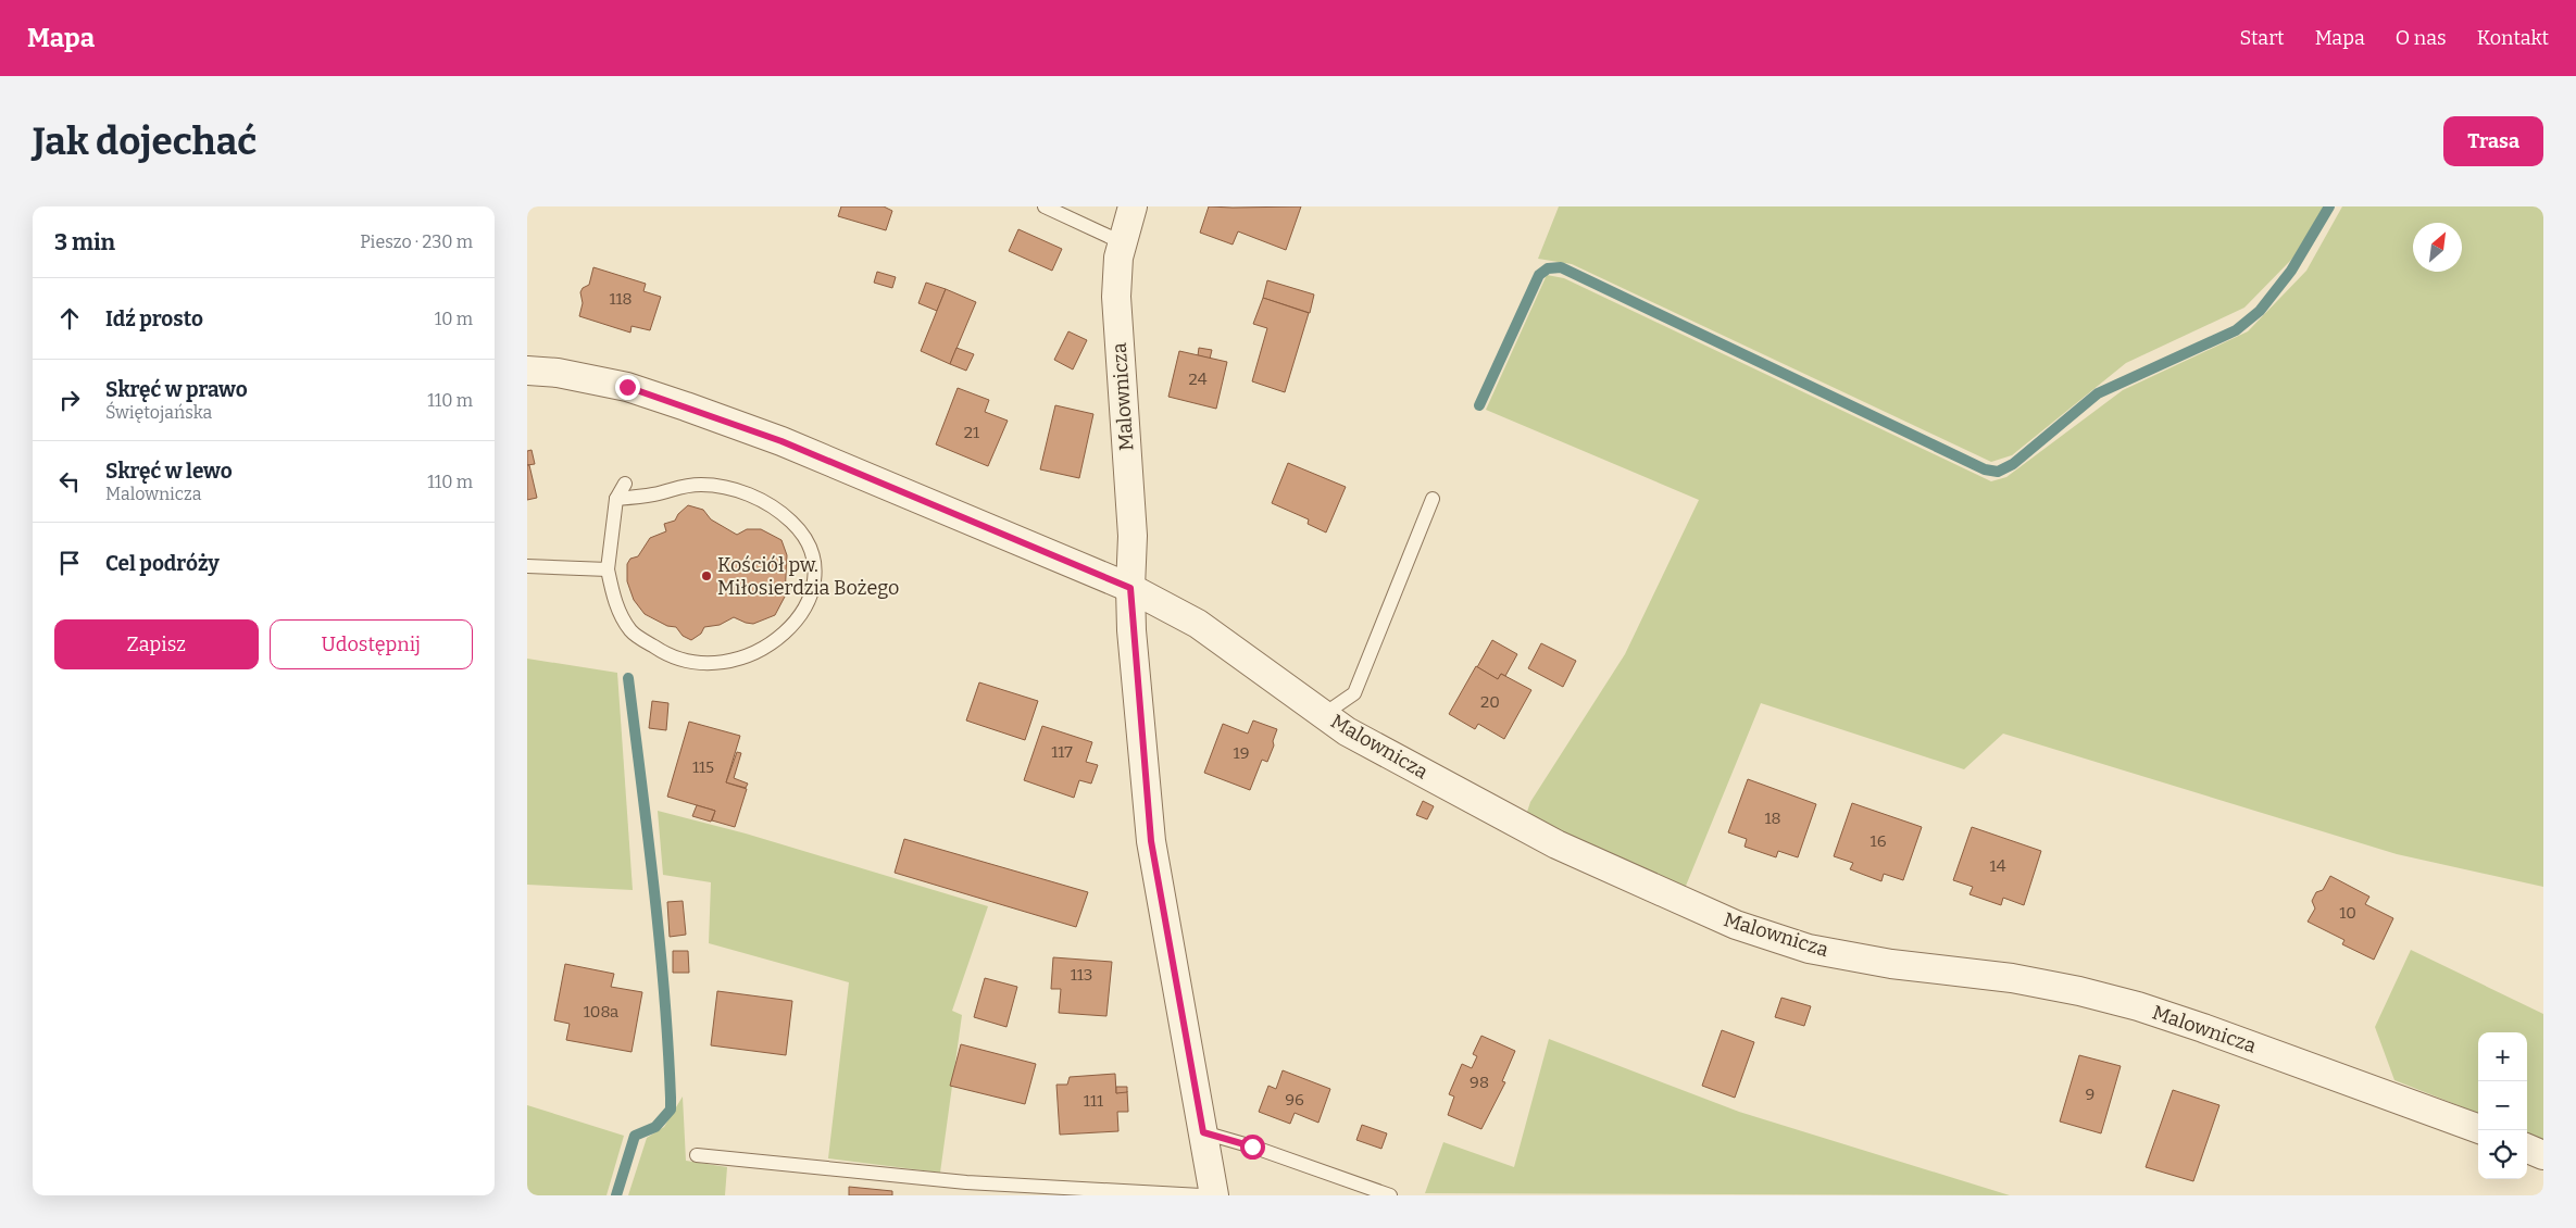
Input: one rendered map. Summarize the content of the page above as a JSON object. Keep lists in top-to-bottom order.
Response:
{
  "streets": {
    "street": ["Malownicza"]
  },
  "places": ["Kościół pw. Miłosierdzia Bożego"],
  "house_numbers": [
    "118",
    "24",
    "21",
    "20",
    "117",
    "19",
    "115",
    "18",
    "16",
    "14",
    "10",
    "113",
    "108a",
    "98",
    "9",
    "96",
    "111"
  ],
  "north": "top right",
  "page": {
    "header": "Mapa",
    "nav": [
      "Start",
      "Mapa",
      "O nas",
      "Kontakt"
    ],
    "buttons": [
      "Trasa",
      ["Zapisz", "Udostępnij"]
    ],
    "title": "Jak dojechać",
    "heading": ["3 min", "Pieszo · 230 m"],
    "list": [
      ["Idź prosto", "10 m"],
      ["Skręć w prawo", "Świętojańska", "110 m"],
      ["Skręć w lewo", "Malownicza", "110 m"],
      "Cel podróży"
    ],
    "map_buttons": ["+", "−"]
  }
}
